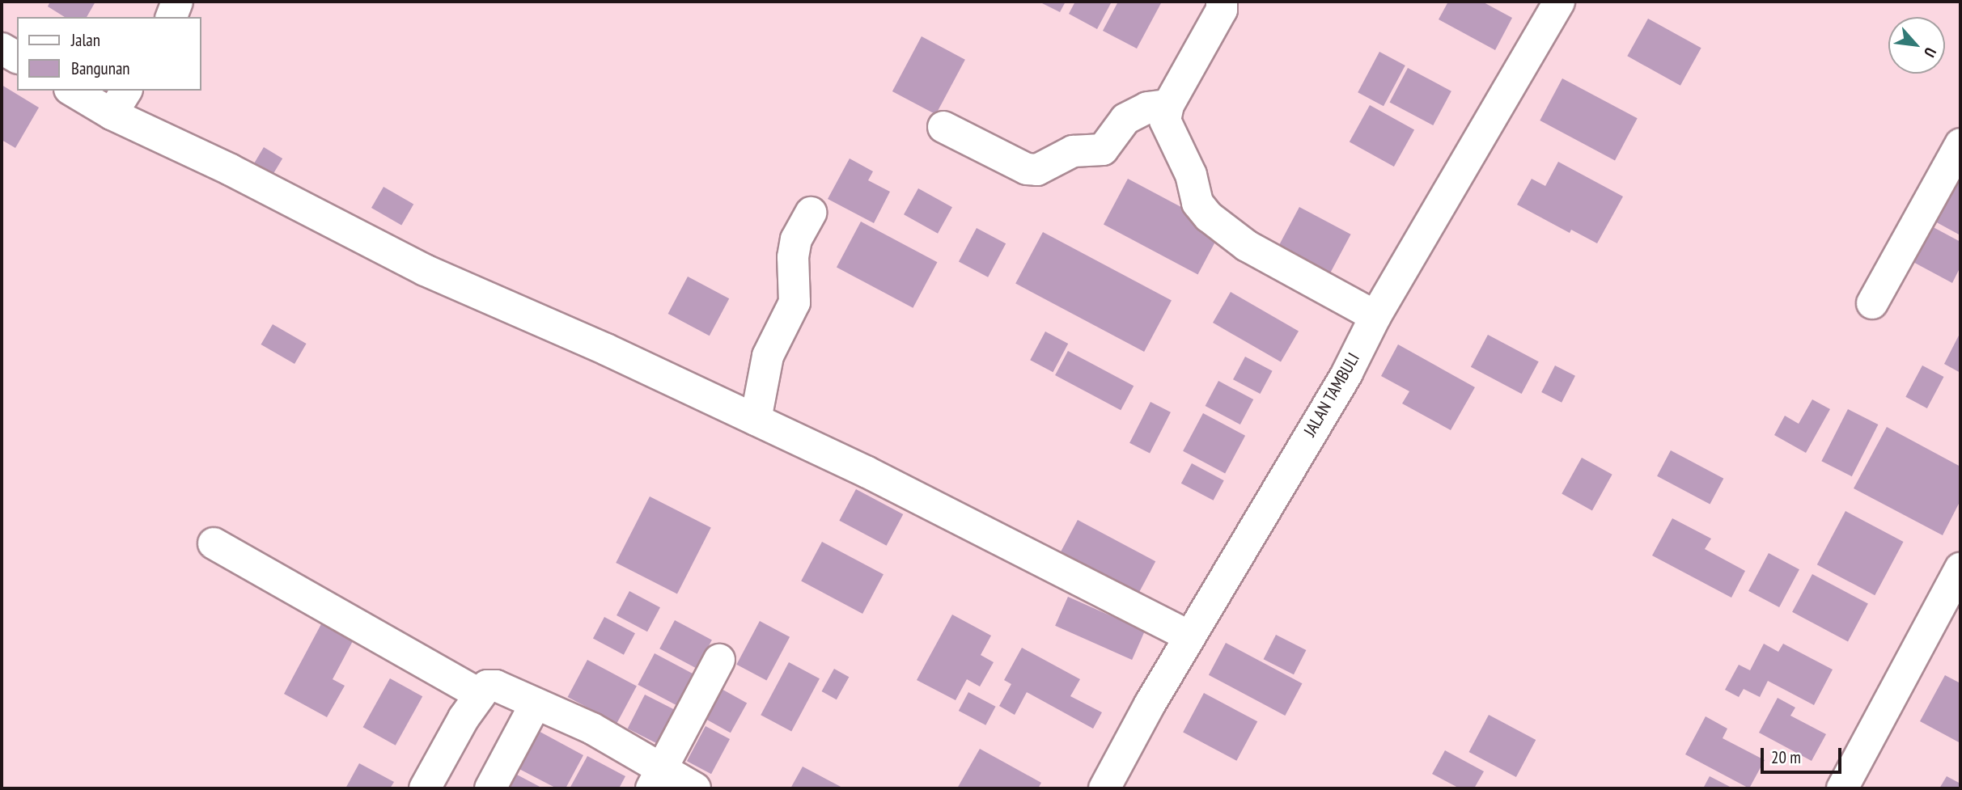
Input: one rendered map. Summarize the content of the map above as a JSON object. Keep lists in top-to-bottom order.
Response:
{
  "streets": {
    "street": ["JALAN TAMBULI"]
  },
  "legend": ["Jalan", "Bangunan"],
  "scale_bar": "20 m",
  "north": "bottom right"
}
